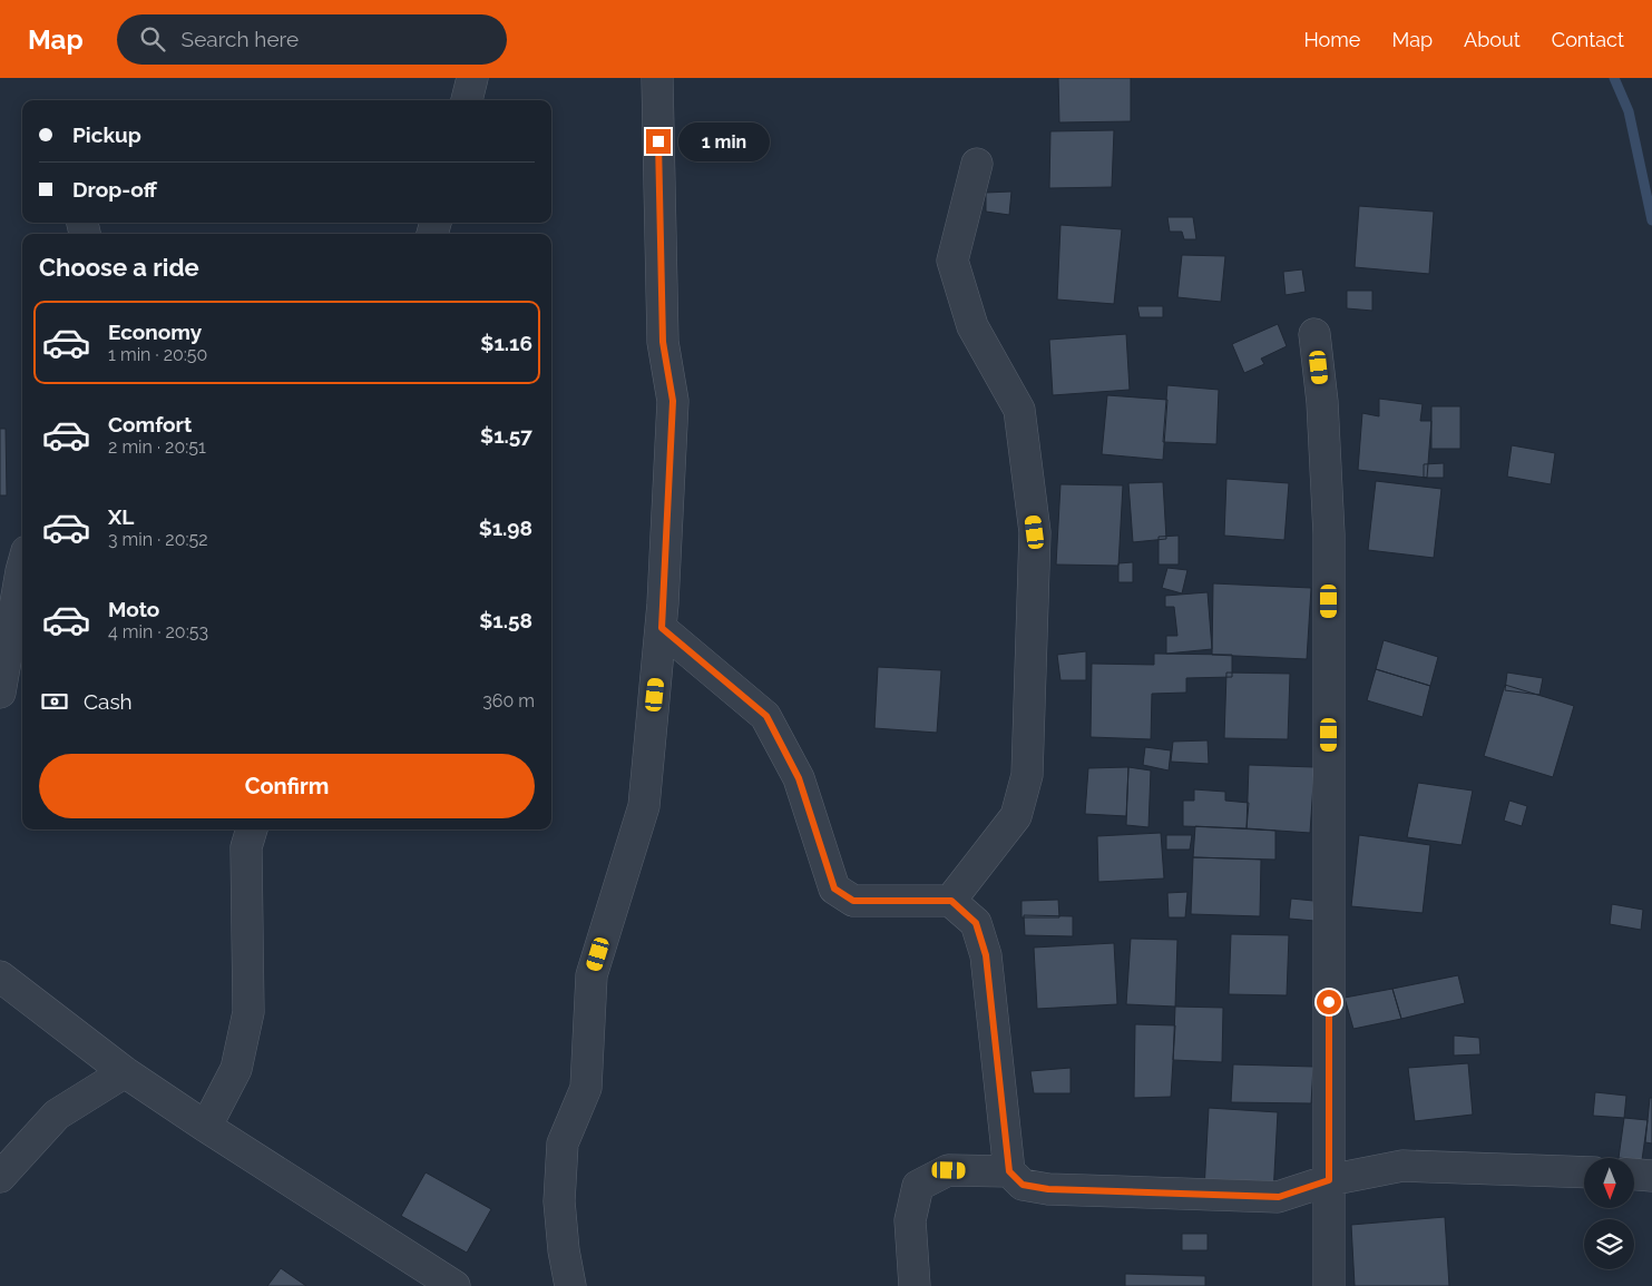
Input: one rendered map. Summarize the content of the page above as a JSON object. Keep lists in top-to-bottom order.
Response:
{
  "north": "bottom",
  "page": {
    "header": "Map",
    "search": "Search here",
    "nav": [
      "Home",
      "Map",
      "About",
      "Contact"
    ],
    "banner": ["Pickup", "Drop-off"],
    "bubble": "1 min",
    "heading": "Choose a ride",
    "list": [
      {
        "name": "Economy",
        "note": "1 min · 20:50",
        "value": "$1.16"
      },
      {
        "name": "Comfort",
        "note": "2 min · 20:51",
        "value": "$1.57"
      },
      {
        "name": "XL",
        "note": "3 min · 20:52",
        "value": "$1.98"
      },
      {
        "name": "Moto",
        "note": "4 min · 20:53",
        "value": "$1.58"
      }
    ],
    "pay": ["Cash", "360 m"],
    "buttons": "Confirm"
  }
}
